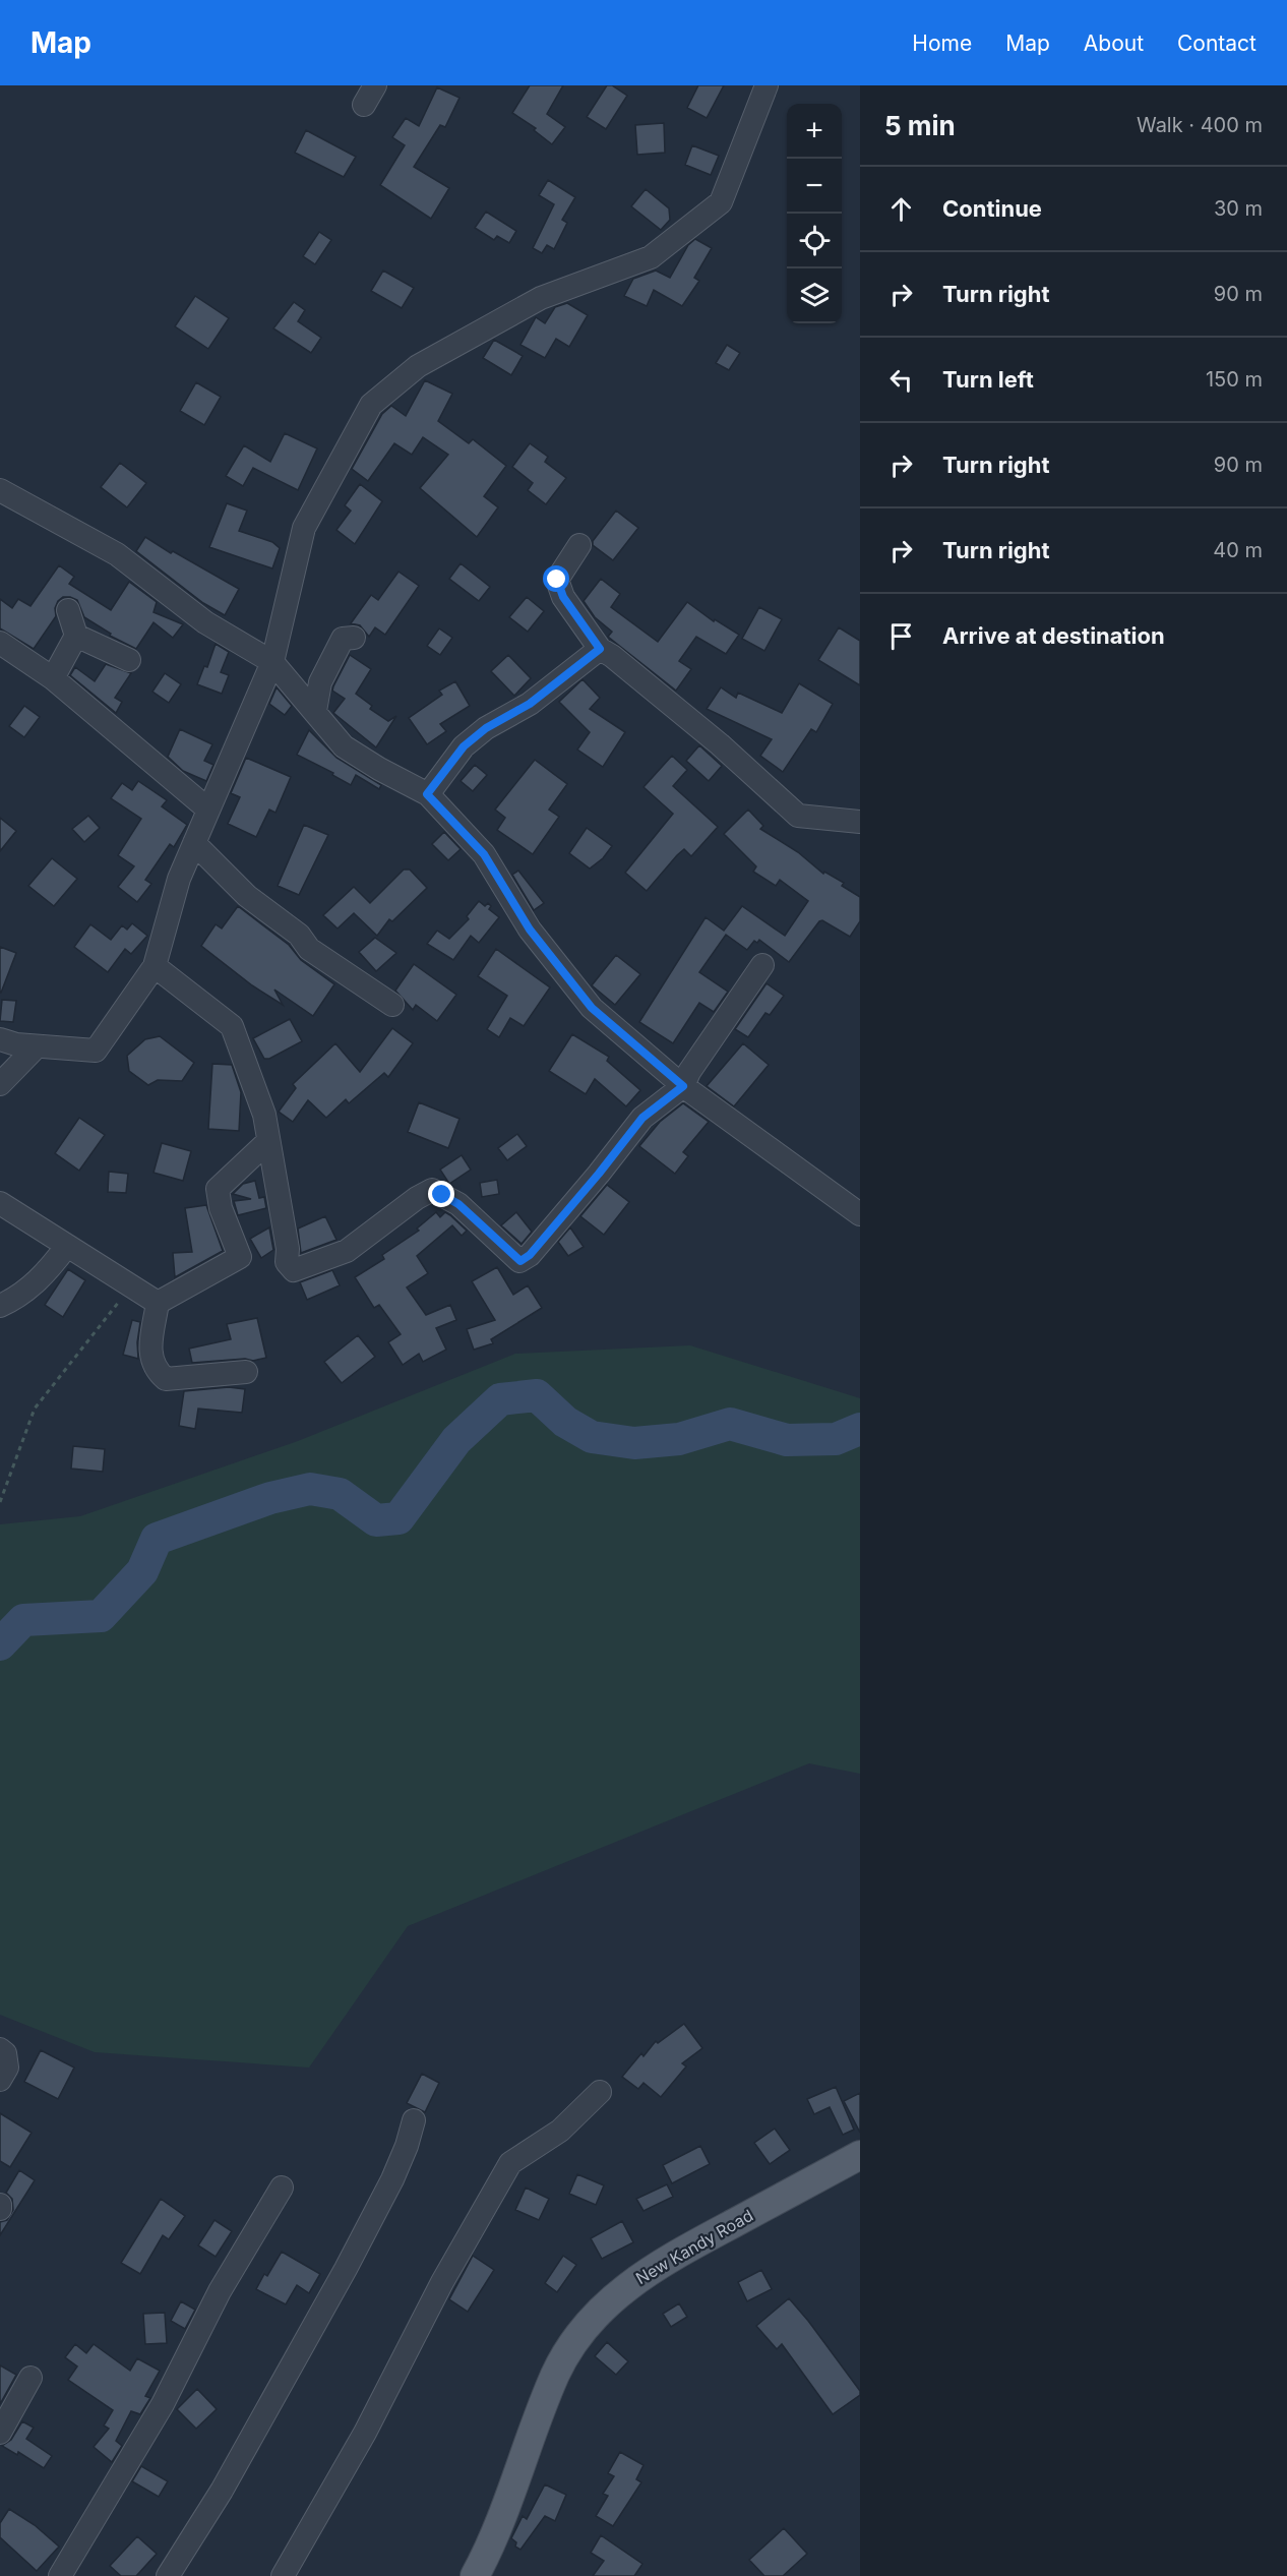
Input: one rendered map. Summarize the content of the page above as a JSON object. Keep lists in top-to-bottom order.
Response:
{
  "streets": {
    "main road": ["New Kandy Road"]
  },
  "page": {
    "header": "Map",
    "nav": [
      "Home",
      "Map",
      "About",
      "Contact"
    ],
    "heading": ["5 min", "Walk · 400 m"],
    "map_buttons": ["+", "−"],
    "list": [
      ["Continue", "30 m"],
      ["Turn right", "90 m"],
      ["Turn left", "150 m"],
      ["Turn right", "90 m"],
      ["Turn right", "40 m"],
      "Arrive at destination"
    ]
  }
}
